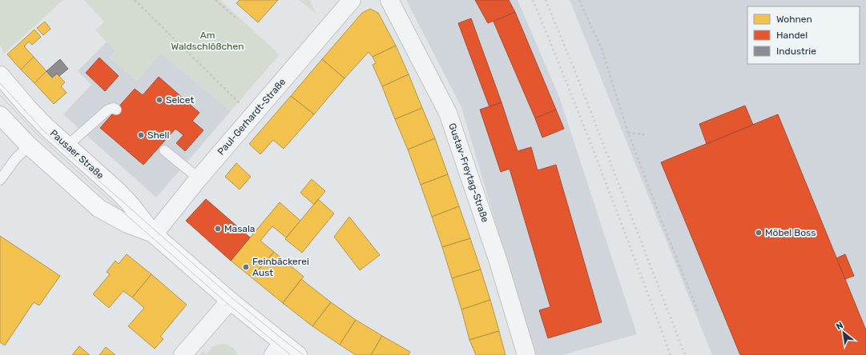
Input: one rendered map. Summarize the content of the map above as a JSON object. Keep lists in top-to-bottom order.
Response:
{
  "streets": {
    "main road": ["Pausaer Straße"],
    "street": ["Paul-Gerhardt-Straße", "Gustav-Freytag-Straße"]
  },
  "crossings": [
    ["Paul-Gerhardt-Straße", "Pausaer Straße"]
  ],
  "parks": ["Am Waldschlößchen"],
  "places": [
    "Selcet",
    "Shell",
    "Masala",
    "Möbel Boss",
    "Feinbäckerei Aust"
  ],
  "legend": ["Wohnen", "Handel", "Industrie"],
  "north": "top left"
}
